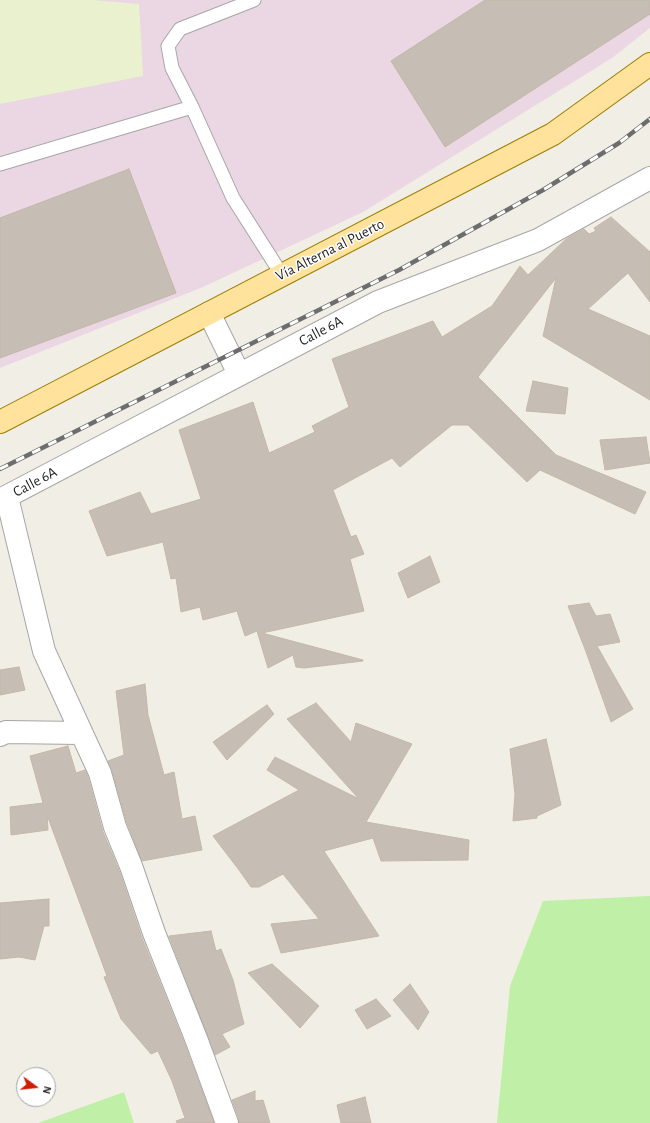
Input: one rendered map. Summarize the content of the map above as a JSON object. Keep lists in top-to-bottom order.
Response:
{
  "streets": {
    "main road": ["Vía Alterna al Puerto"],
    "street": ["Calle 6A"]
  },
  "north": "right"
}
